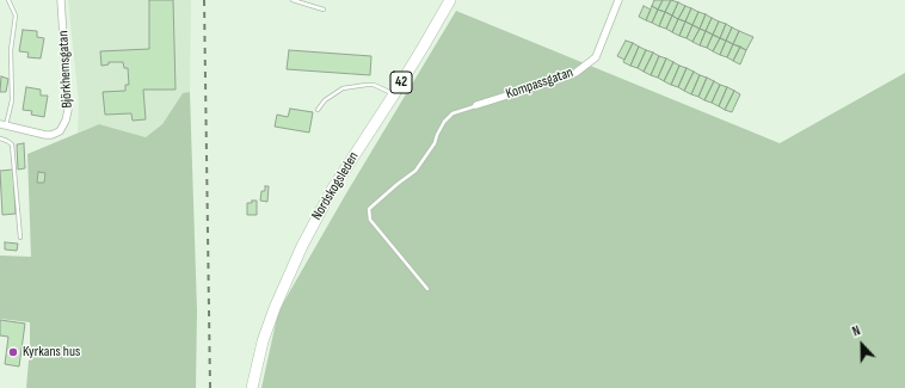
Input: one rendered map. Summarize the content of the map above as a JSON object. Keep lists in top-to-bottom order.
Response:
{
  "streets": {
    "main road": ["42", "Nordskogsleden"],
    "street": ["Björkhemsgatan", "Kompassgatan"]
  },
  "places": ["Kyrkans hus"],
  "north": "top"
}
